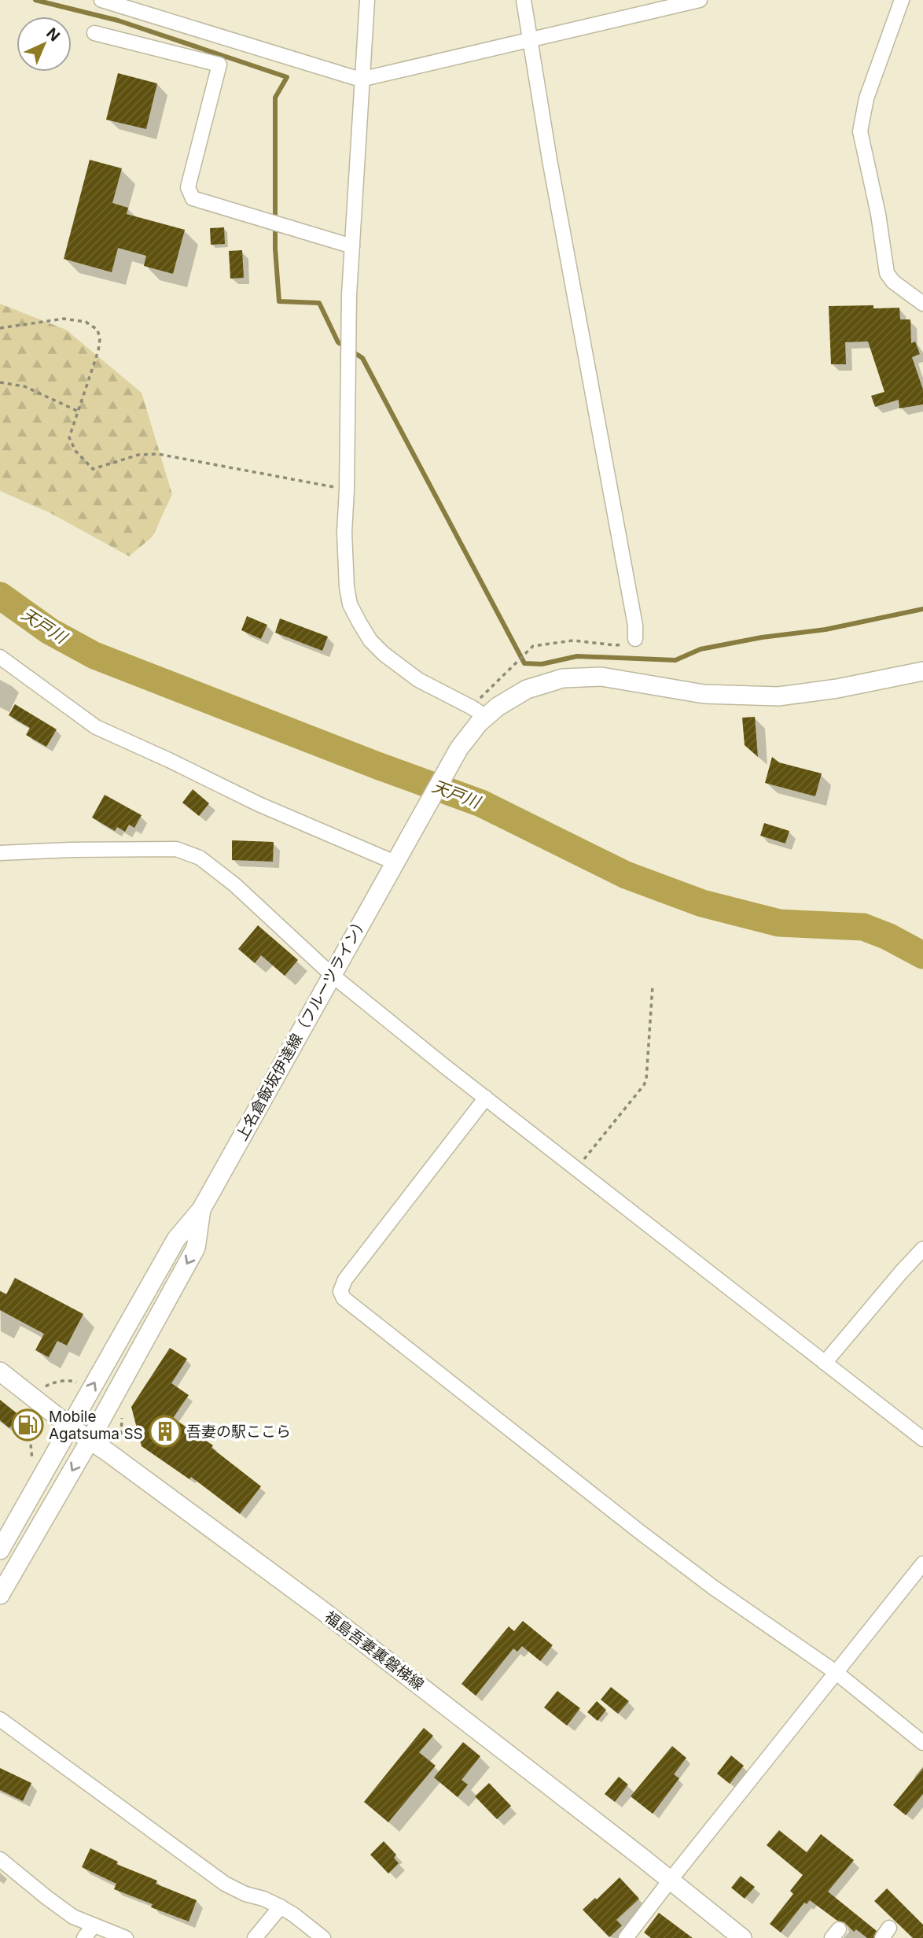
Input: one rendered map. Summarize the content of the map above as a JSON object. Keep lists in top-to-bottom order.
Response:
{
  "streets": {
    "main road": ["上名倉飯坂伊達線（フルーツライン）", "福島吾妻裏磐梯線"]
  },
  "crossings": [
    ["上名倉飯坂伊達線（フルーツライン）", "福島吾妻裏磐梯線"]
  ],
  "water": ["天戸川"],
  "places": {
    "fuel station": ["Mobile Agatsuma SS"],
    "building": ["吾妻の駅ここら"]
  },
  "north": "top right"
}
